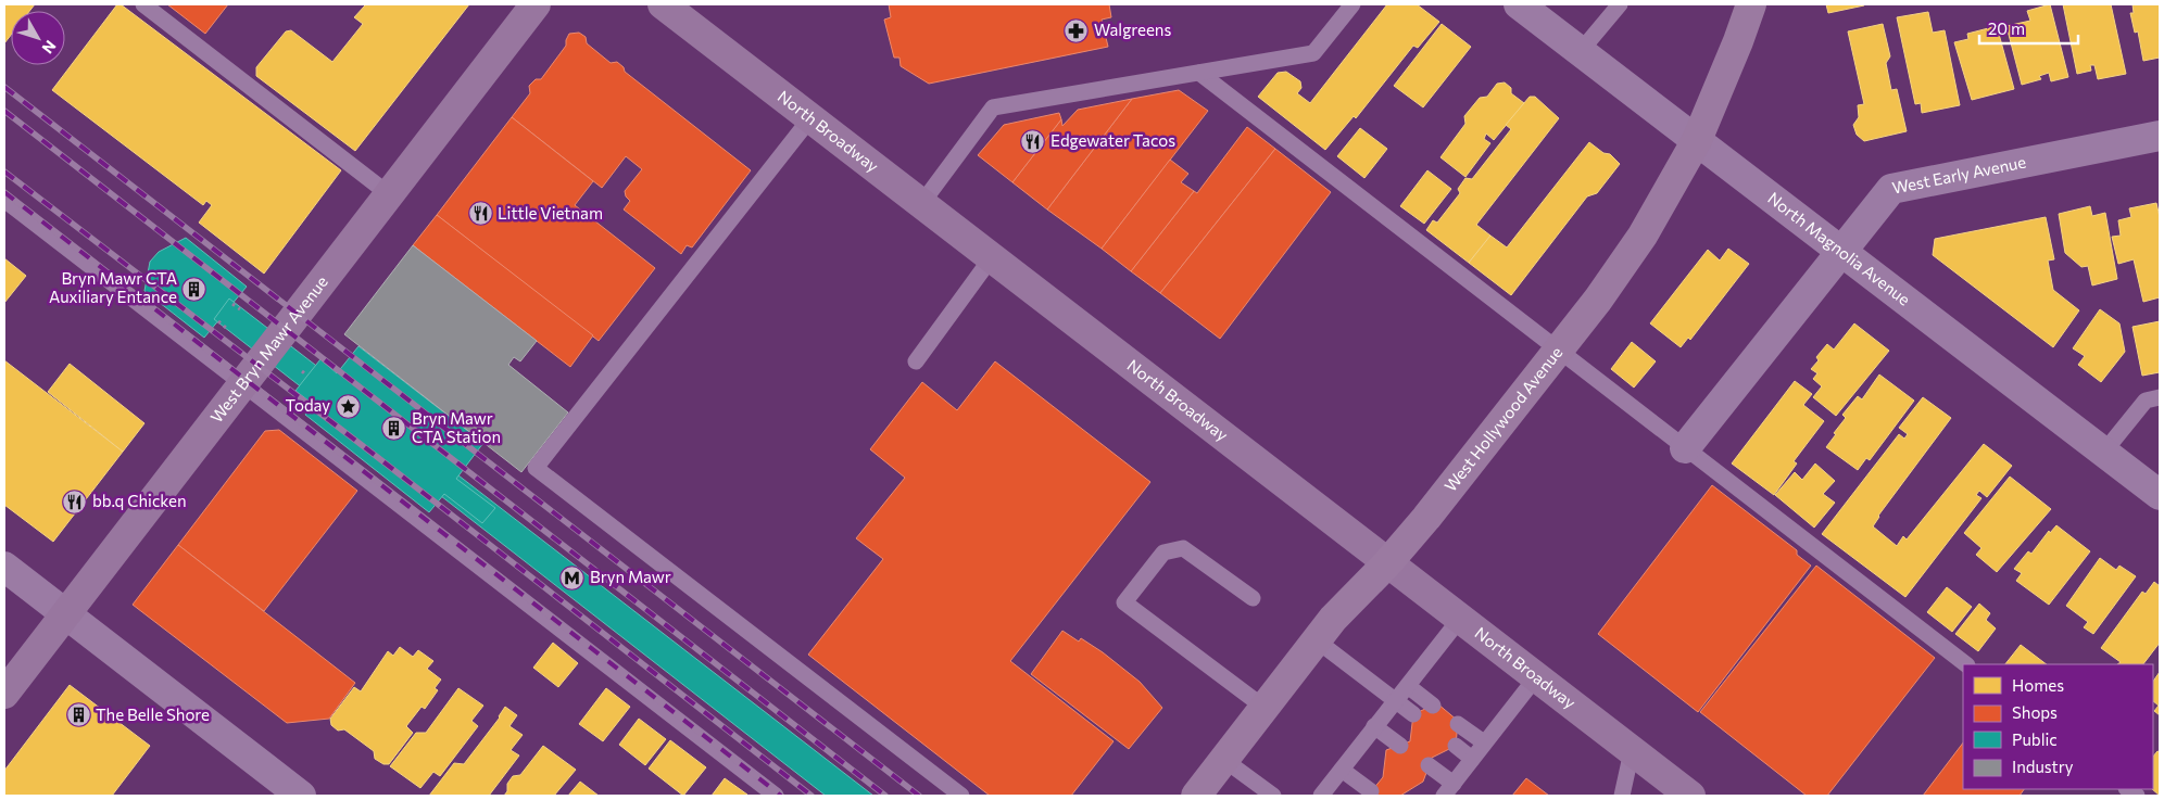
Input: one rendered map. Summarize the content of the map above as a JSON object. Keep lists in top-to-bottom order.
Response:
{
  "streets": {
    "main road": ["North Broadway", "West Bryn Mawr Avenue", "West Hollywood Avenue"],
    "street": ["West Early Avenue", "North Magnolia Avenue"]
  },
  "crossings": [
    ["North Broadway", "West Hollywood Avenue"],
    ["West Early Avenue", "North Magnolia Avenue"],
    ["North Magnolia Avenue", "West Hollywood Avenue"]
  ],
  "places": {
    "pharmacy": ["Walgreens"],
    "restaurant": ["Edgewater Tacos", "Little Vietnam", "bb.q Chicken"],
    "building": ["Bryn Mawr CTA Auxiliary Entance", "Bryn Mawr CTA Station", "The Belle Shore"],
    "place": ["Today"],
    "metro station": ["Bryn Mawr"]
  },
  "legend": [
    "Homes",
    "Shops",
    "Public",
    "Industry"
  ],
  "scale_bar": "20 m",
  "north": "bottom right"
}
